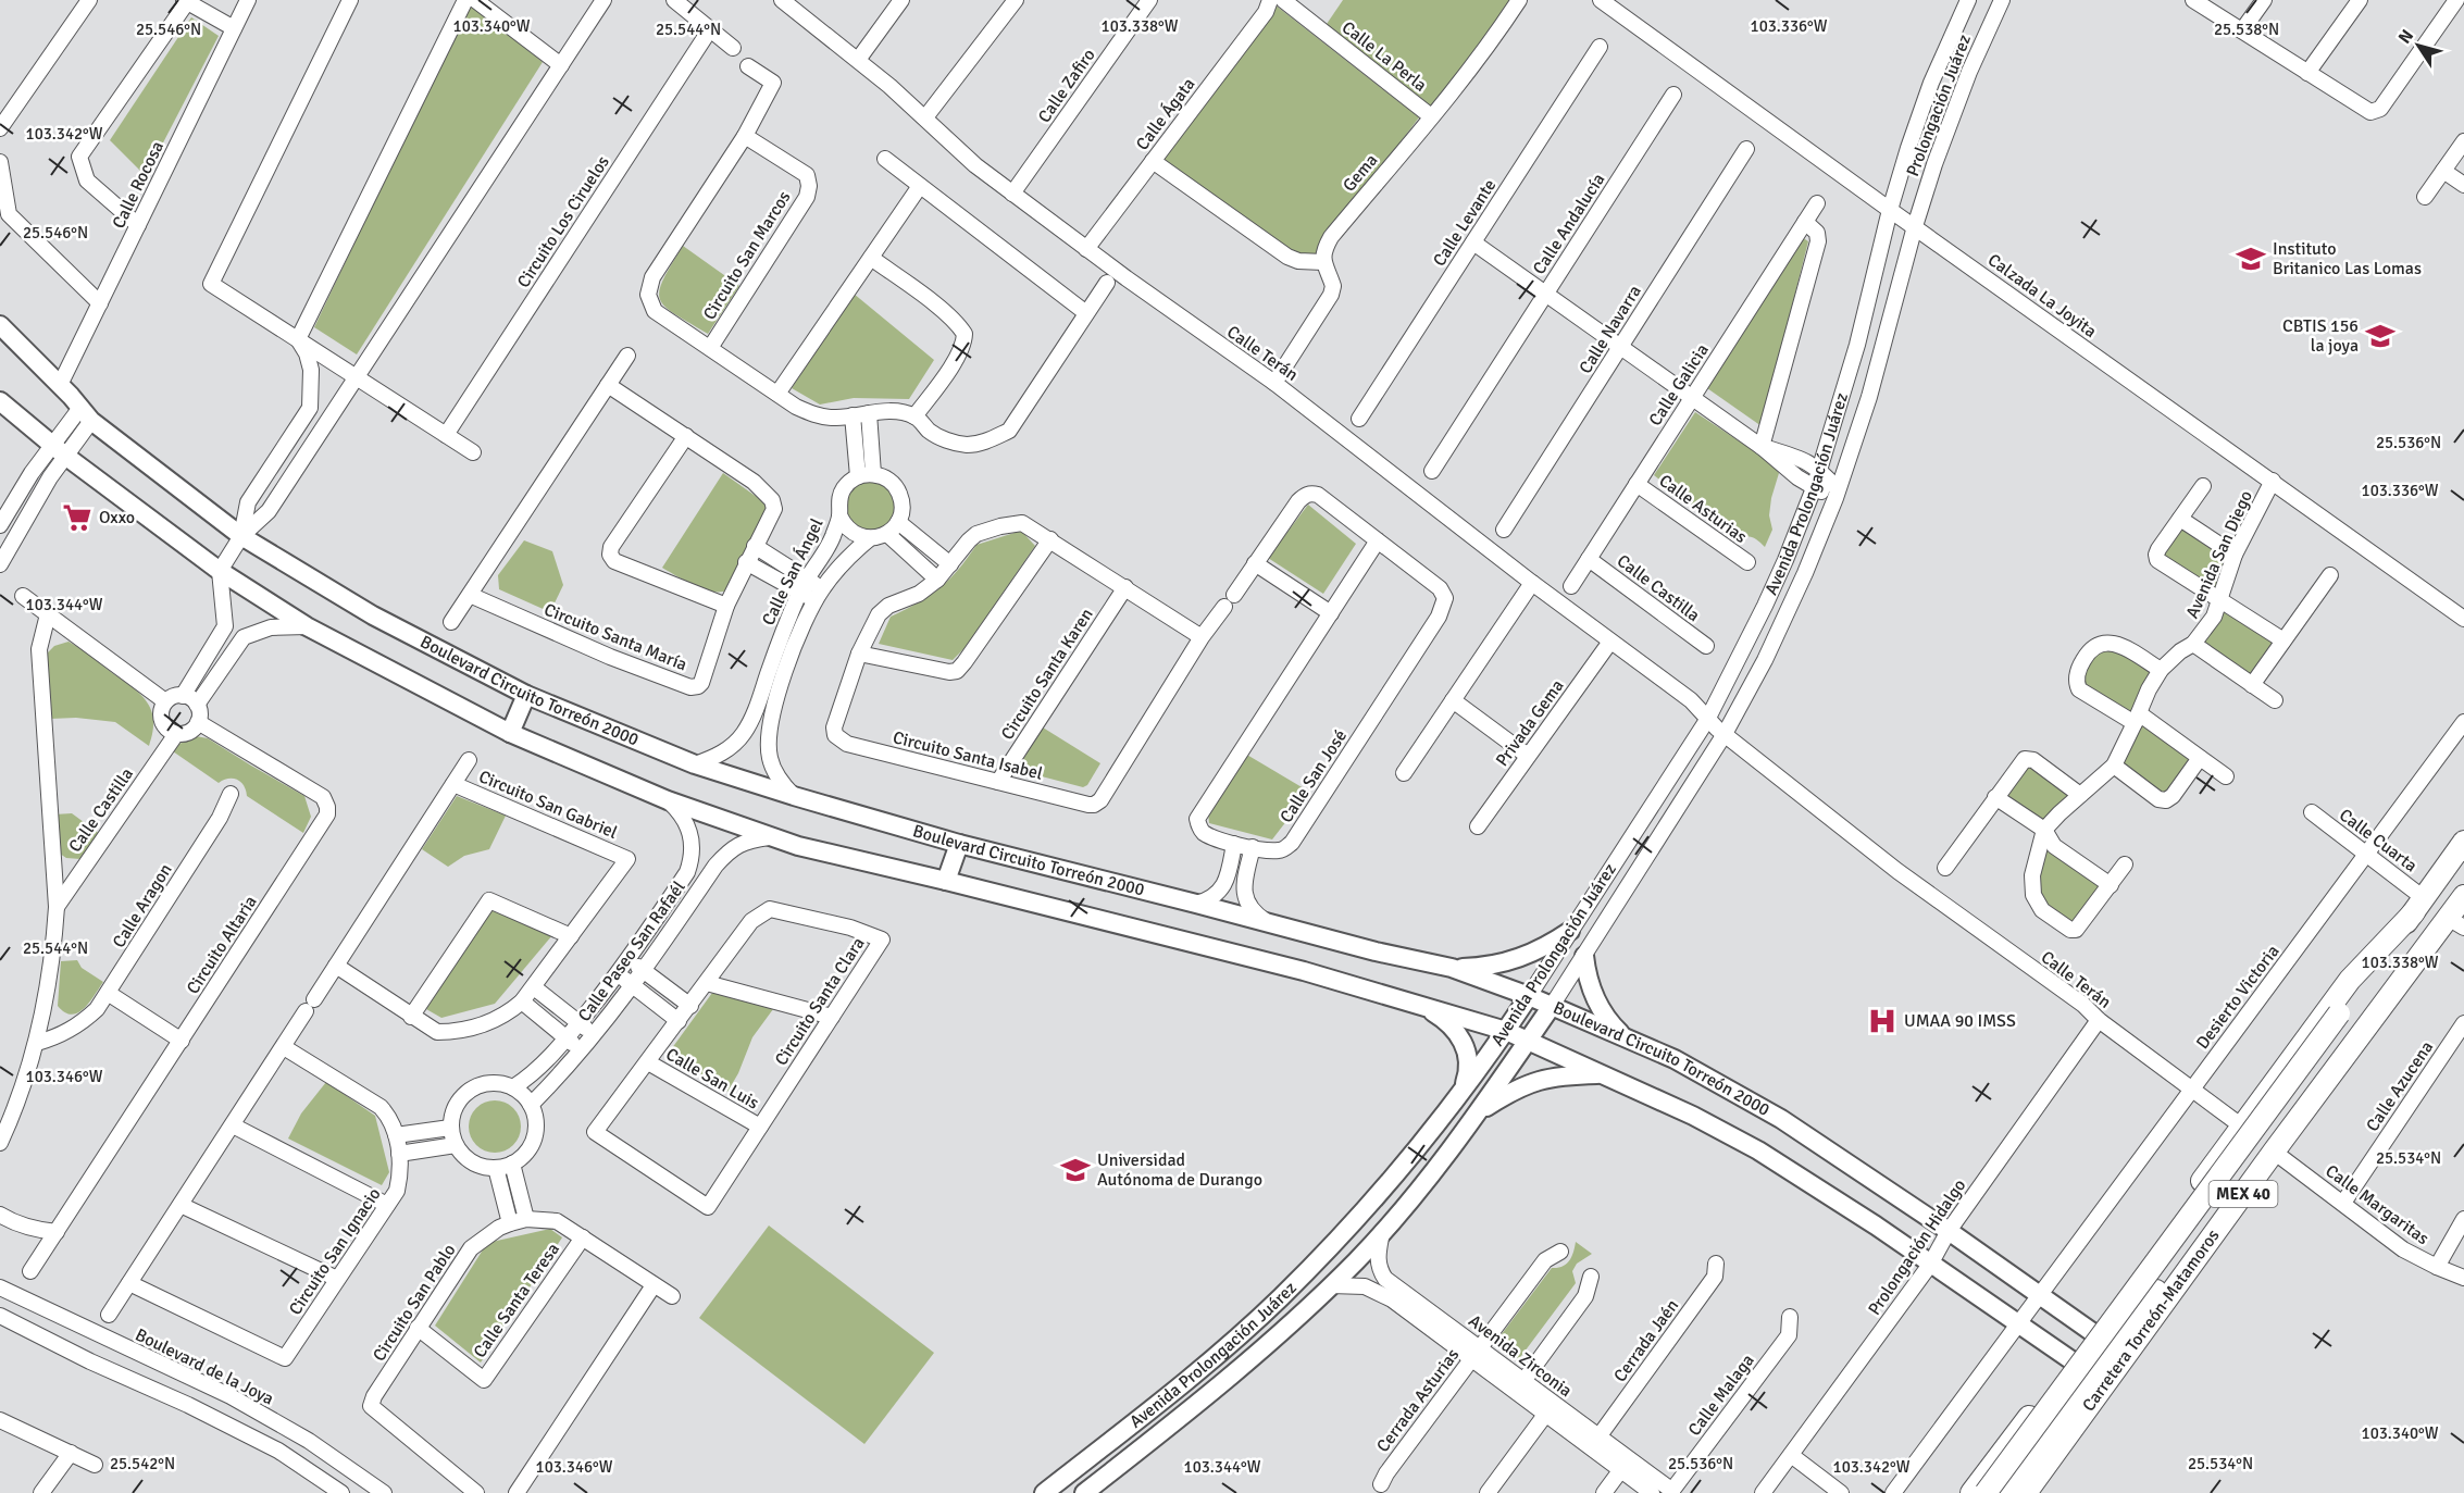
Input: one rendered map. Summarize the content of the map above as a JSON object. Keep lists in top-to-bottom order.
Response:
{
  "streets": {
    "highway": ["MEX 40", "Carretera Torreón-Matamoros"],
    "main road": ["Avenida Prolongación Juárez", "Boulevard Circuito Torreón 2000"],
    "street": [
      "Calle La Perla",
      "Calle Zafiro",
      "Prolongación Juárez",
      "Calle Ágata",
      "Gema",
      "Calle Rocosa",
      "Circuito Los Ciruelos",
      "Calle Levante",
      "Calle Andalucía",
      "Circuito San Marcos",
      "Calzada La Joyita",
      "Calle Navarra",
      "Calle Terán",
      "Calle Galicia",
      "Calle Asturias",
      "Avenida San Diego",
      "Calle San Ángel",
      "Calle Castilla",
      "Circuito Santa María",
      "Circuito Santa Karen",
      "Privada Gema",
      "Circuito Santa Isabel",
      "Calle San José",
      "Circuito San Gabriel",
      "Calle Cuarta",
      "Calle Aragon",
      "Circuito Altaria",
      "Calle Paseo San Rafaél",
      "Desierto Victoria",
      "Circuito Santa Clara",
      "Calle San Luis",
      "Calle Azucena",
      "Calle Margaritas",
      "Prolongación Hidalgo",
      "Circuito San Ignacio",
      "Calle Santa Teresa",
      "Circuito San Pablo",
      "Cerrada Jaén",
      "Avenida Zirconia",
      "Boulevard de la Joya",
      "Calle Malaga",
      "Cerrada Asturias"
    ]
  },
  "crossings": [
    ["Calle La Perla", "Gema"],
    ["Calle Zafiro", "Calle Terán"],
    ["Prolongación Juárez", "Calzada La Joyita"],
    ["Prolongación Juárez", "Avenida Prolongación Juárez"],
    ["Calle Ágata", "Calle Terán"],
    ["Calle Rocosa", "Boulevard Circuito Torreón 2000"],
    ["Calzada La Joyita", "Avenida Prolongación Juárez"],
    ["Calzada La Joyita", "Avenida San Diego"],
    ["Calle Terán", "Avenida Prolongación Juárez"],
    ["Calle Terán", "Privada Gema"],
    ["Calle Terán", "Desierto Victoria"],
    ["Calle Terán", "Prolongación Hidalgo"],
    ["Calle Galicia", "Calle Asturias"],
    ["Calle Galicia", "Calle Castilla"],
    ["Avenida Prolongación Juárez", "Boulevard Circuito Torreón 2000"],
    ["Avenida Prolongación Juárez", "Avenida Zirconia"],
    ["Calle San Ángel", "Boulevard Circuito Torreón 2000"],
    ["Calle Castilla", "Circuito Altaria"],
    ["Circuito Santa Karen", "Circuito Santa Isabel"],
    ["Boulevard Circuito Torreón 2000", "Calle Paseo San Rafaél"],
    ["Boulevard Circuito Torreón 2000", "Desierto Victoria"],
    ["Boulevard Circuito Torreón 2000", "Prolongación Hidalgo"],
    ["Circuito Santa Isabel", "Calle San José"],
    ["Circuito San Gabriel", "Circuito San Ignacio"],
    ["Calle Cuarta", "Desierto Victoria"],
    ["Calle Cuarta", "MEX 40"],
    ["Circuito Santa Clara", "Calle San Luis"],
    ["Calle Azucena", "Calle Margaritas"],
    ["Calle Margaritas", "Carretera Torreón-Matamoros"],
    ["Calle Santa Teresa", "Circuito San Pablo"],
    ["Cerrada Jaén", "Avenida Zirconia"],
    ["Avenida Zirconia", "Calle Malaga"],
    ["Avenida Zirconia", "Cerrada Asturias"]
  ],
  "places": {
    "school or university": ["Instituto Britanico Las Lomas", "CBTIS 156 la joya", "Universidad Autónoma de Durango"],
    "supermarket": ["Oxxo"],
    "hospital": ["UMAA 90 IMSS"]
  },
  "north": "top left",
  "coordinates": [
    "103.338°W",
    "103.340°W",
    "103.336°W",
    "25.546°N",
    "25.544°N",
    "25.538°N",
    "103.342°W",
    "25.536°N",
    "103.344°W",
    "103.346°W",
    "25.534°N",
    "25.542°N"
  ]
}
